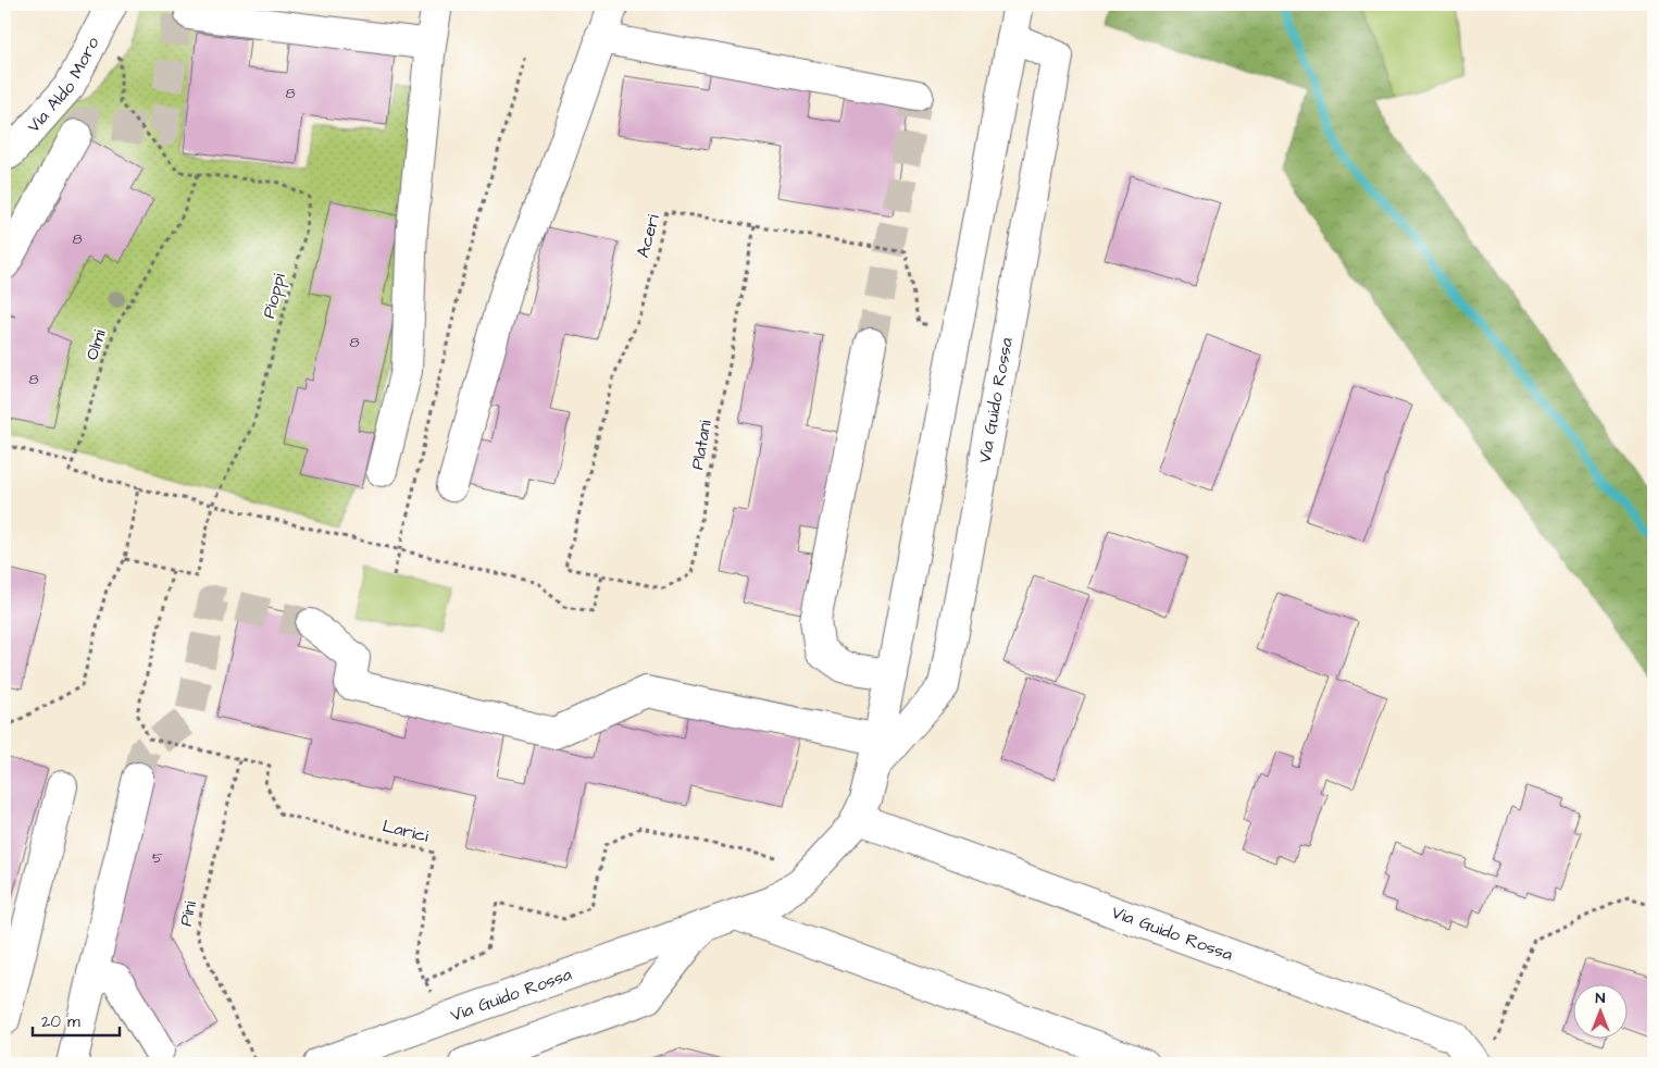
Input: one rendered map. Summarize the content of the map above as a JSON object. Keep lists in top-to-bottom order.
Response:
{
  "streets": {
    "street": ["Via Aldo Moro", "Via Guido Rossa"],
    "path": [
      "Aceri",
      "Pioppi",
      "Olmi",
      "Platani",
      "Larici",
      "Pini"
    ]
  },
  "crossings": [
    ["Aceri", "Via Guido Rossa"],
    ["Aceri", "Platani"],
    ["Pioppi", "Olmi"],
    ["Via Guido Rossa", "Larici"],
    ["Larici", "Pini"]
  ],
  "house_numbers": [
    "8",
    "8",
    "8",
    "8",
    "5"
  ],
  "scale_bar": "20 m",
  "north": "top"
}
